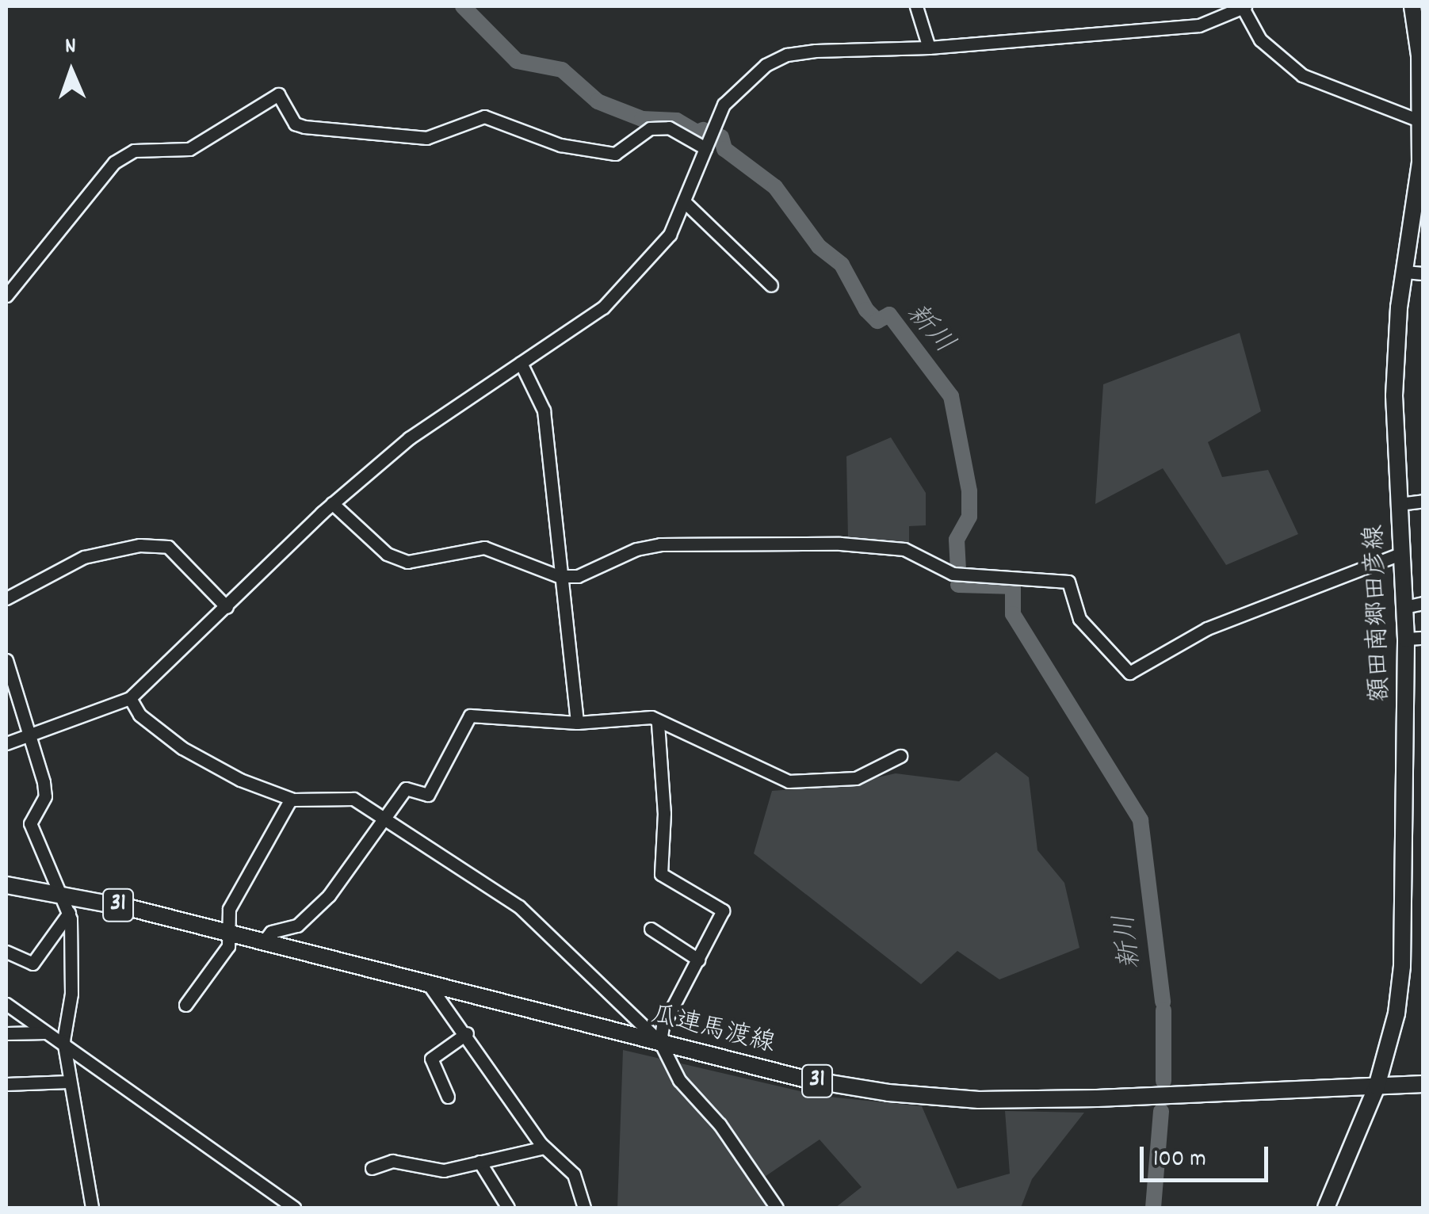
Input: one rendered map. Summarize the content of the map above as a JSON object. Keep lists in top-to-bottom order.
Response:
{
  "streets": {
    "main road": ["額田南郷田彦線", "31", "瓜連馬渡線"]
  },
  "crossings": [
    ["額田南郷田彦線", "瓜連馬渡線"]
  ],
  "water": ["新川"],
  "scale_bar": "100 m",
  "north": "top"
}
